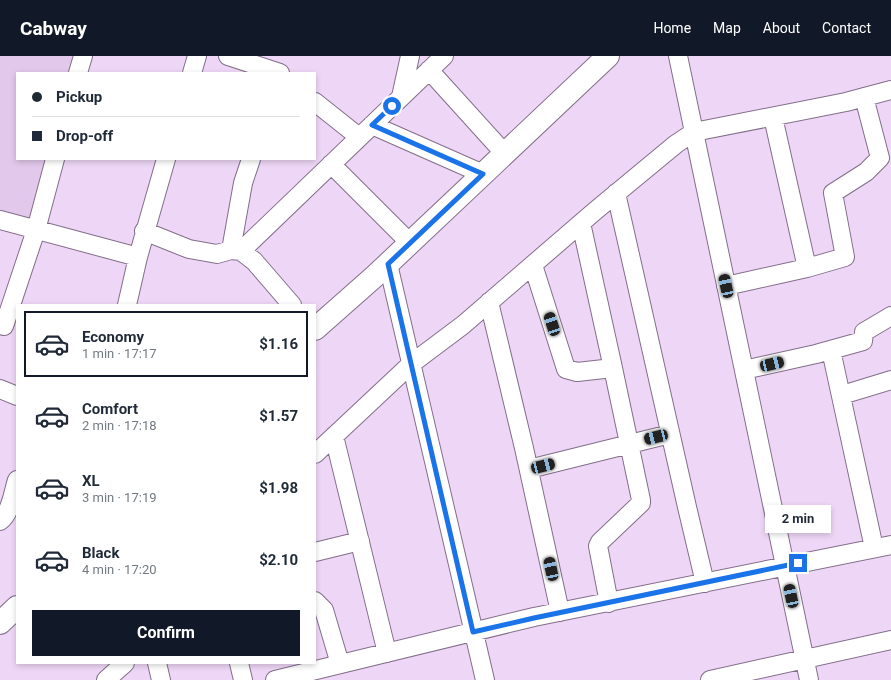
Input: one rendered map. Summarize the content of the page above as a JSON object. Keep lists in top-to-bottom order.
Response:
{
  "page": {
    "header": "Cabway",
    "nav": [
      "Home",
      "Map",
      "About",
      "Contact"
    ],
    "banner": ["Pickup", "Drop-off"],
    "list": [
      {
        "name": "Economy",
        "note": "1 min · 17:17",
        "value": "$1.16"
      },
      {
        "name": "Comfort",
        "note": "2 min · 17:18",
        "value": "$1.57"
      },
      {
        "name": "XL",
        "note": "3 min · 17:19",
        "value": "$1.98"
      },
      {
        "name": "Black",
        "note": "4 min · 17:20",
        "value": "$2.10"
      }
    ],
    "bubble": "2 min",
    "buttons": "Confirm"
  }
}
